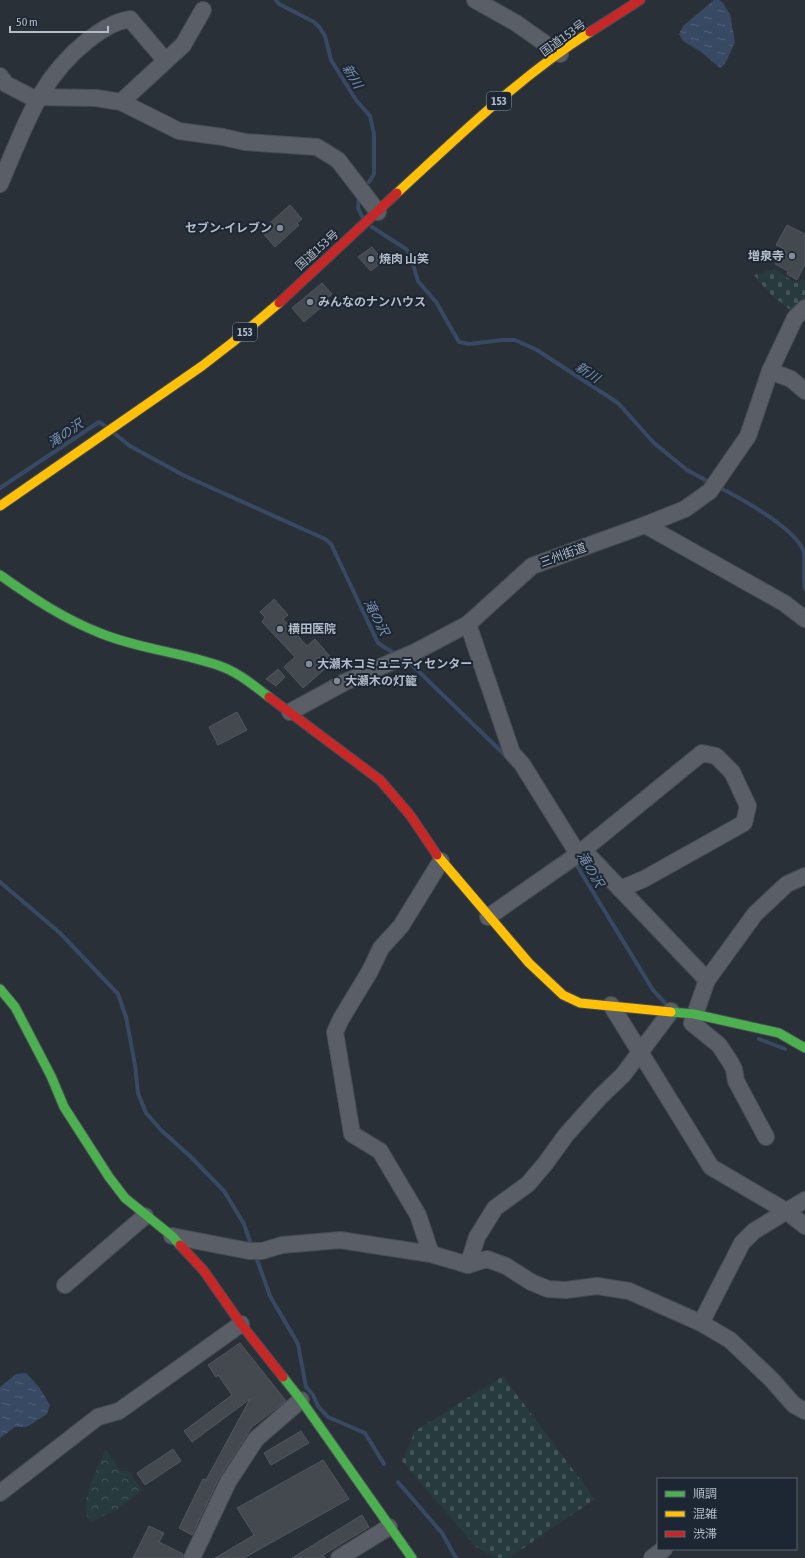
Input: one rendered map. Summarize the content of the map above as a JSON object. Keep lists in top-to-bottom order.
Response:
{
  "streets": {
    "main road": ["国道153号", "153"],
    "street": ["三州街道"]
  },
  "water": ["新川", "滝の沢"],
  "places": [
    "セブン-イレブン",
    "増泉寺",
    "焼肉 山笑",
    "みんなのナンハウス",
    "横田医院",
    "大瀬木コミュニティセンター",
    "大瀬木の灯籠"
  ],
  "legend": ["順調", "混雑", "渋滞"],
  "scale_bar": "50 m"
}
